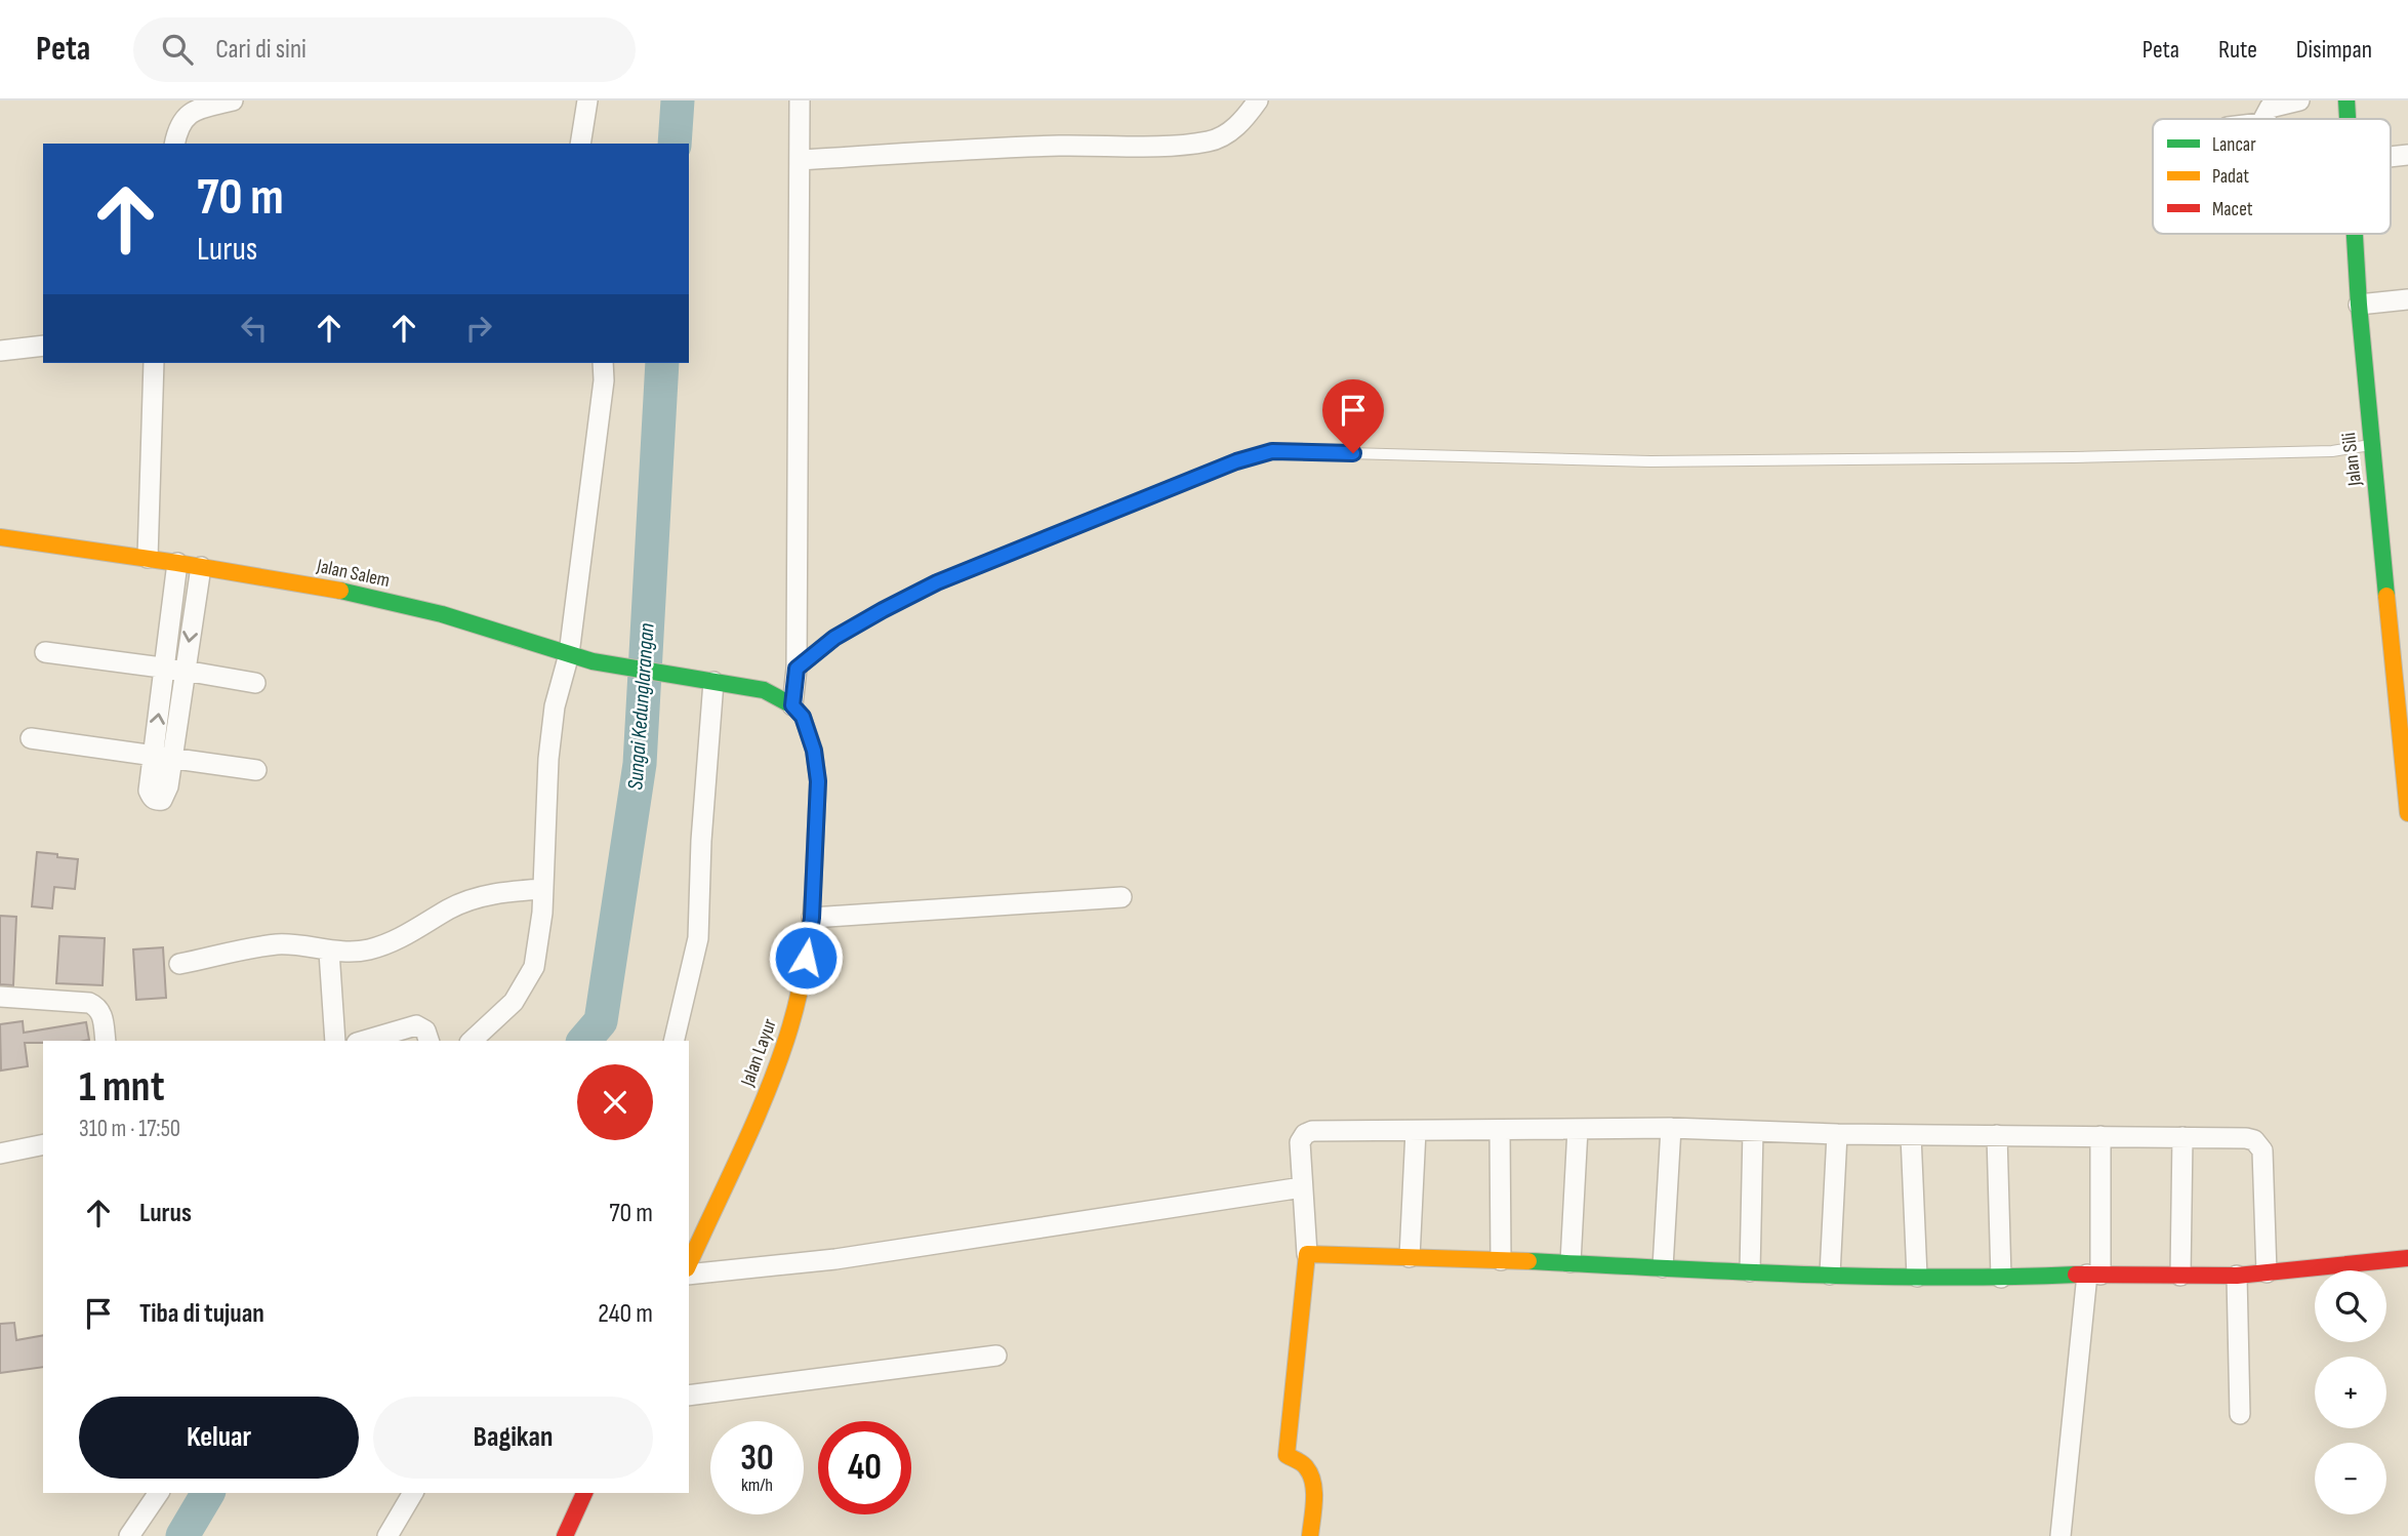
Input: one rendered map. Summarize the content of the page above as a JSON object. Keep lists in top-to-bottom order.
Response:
{
  "streets": {
    "street": ["Jalan Sili", "Jalan Salem", "Jalan Layur"]
  },
  "crossings": [
    ["Jalan Salem", "Jalan Layur"]
  ],
  "water": ["Sungai Kedunglarangan"],
  "legend": ["Lancar", "Padat", "Macet"],
  "page": {
    "header": "Peta",
    "search": "Cari di sini",
    "nav": ["Peta", "Rute", "Disimpan"],
    "turn": ["70 m", "Lurus"],
    "heading": ["1 mnt", "310 m · 17:50"],
    "list": [
      {
        "name": "Lurus",
        "value": "70 m"
      },
      {
        "name": "Tiba di tujuan",
        "value": "240 m"
      }
    ],
    "map_buttons": ["+", "−"],
    "buttons": ["Keluar", "Bagikan"],
    "speed": "30 km/h",
    "limit": "40"
  }
}
